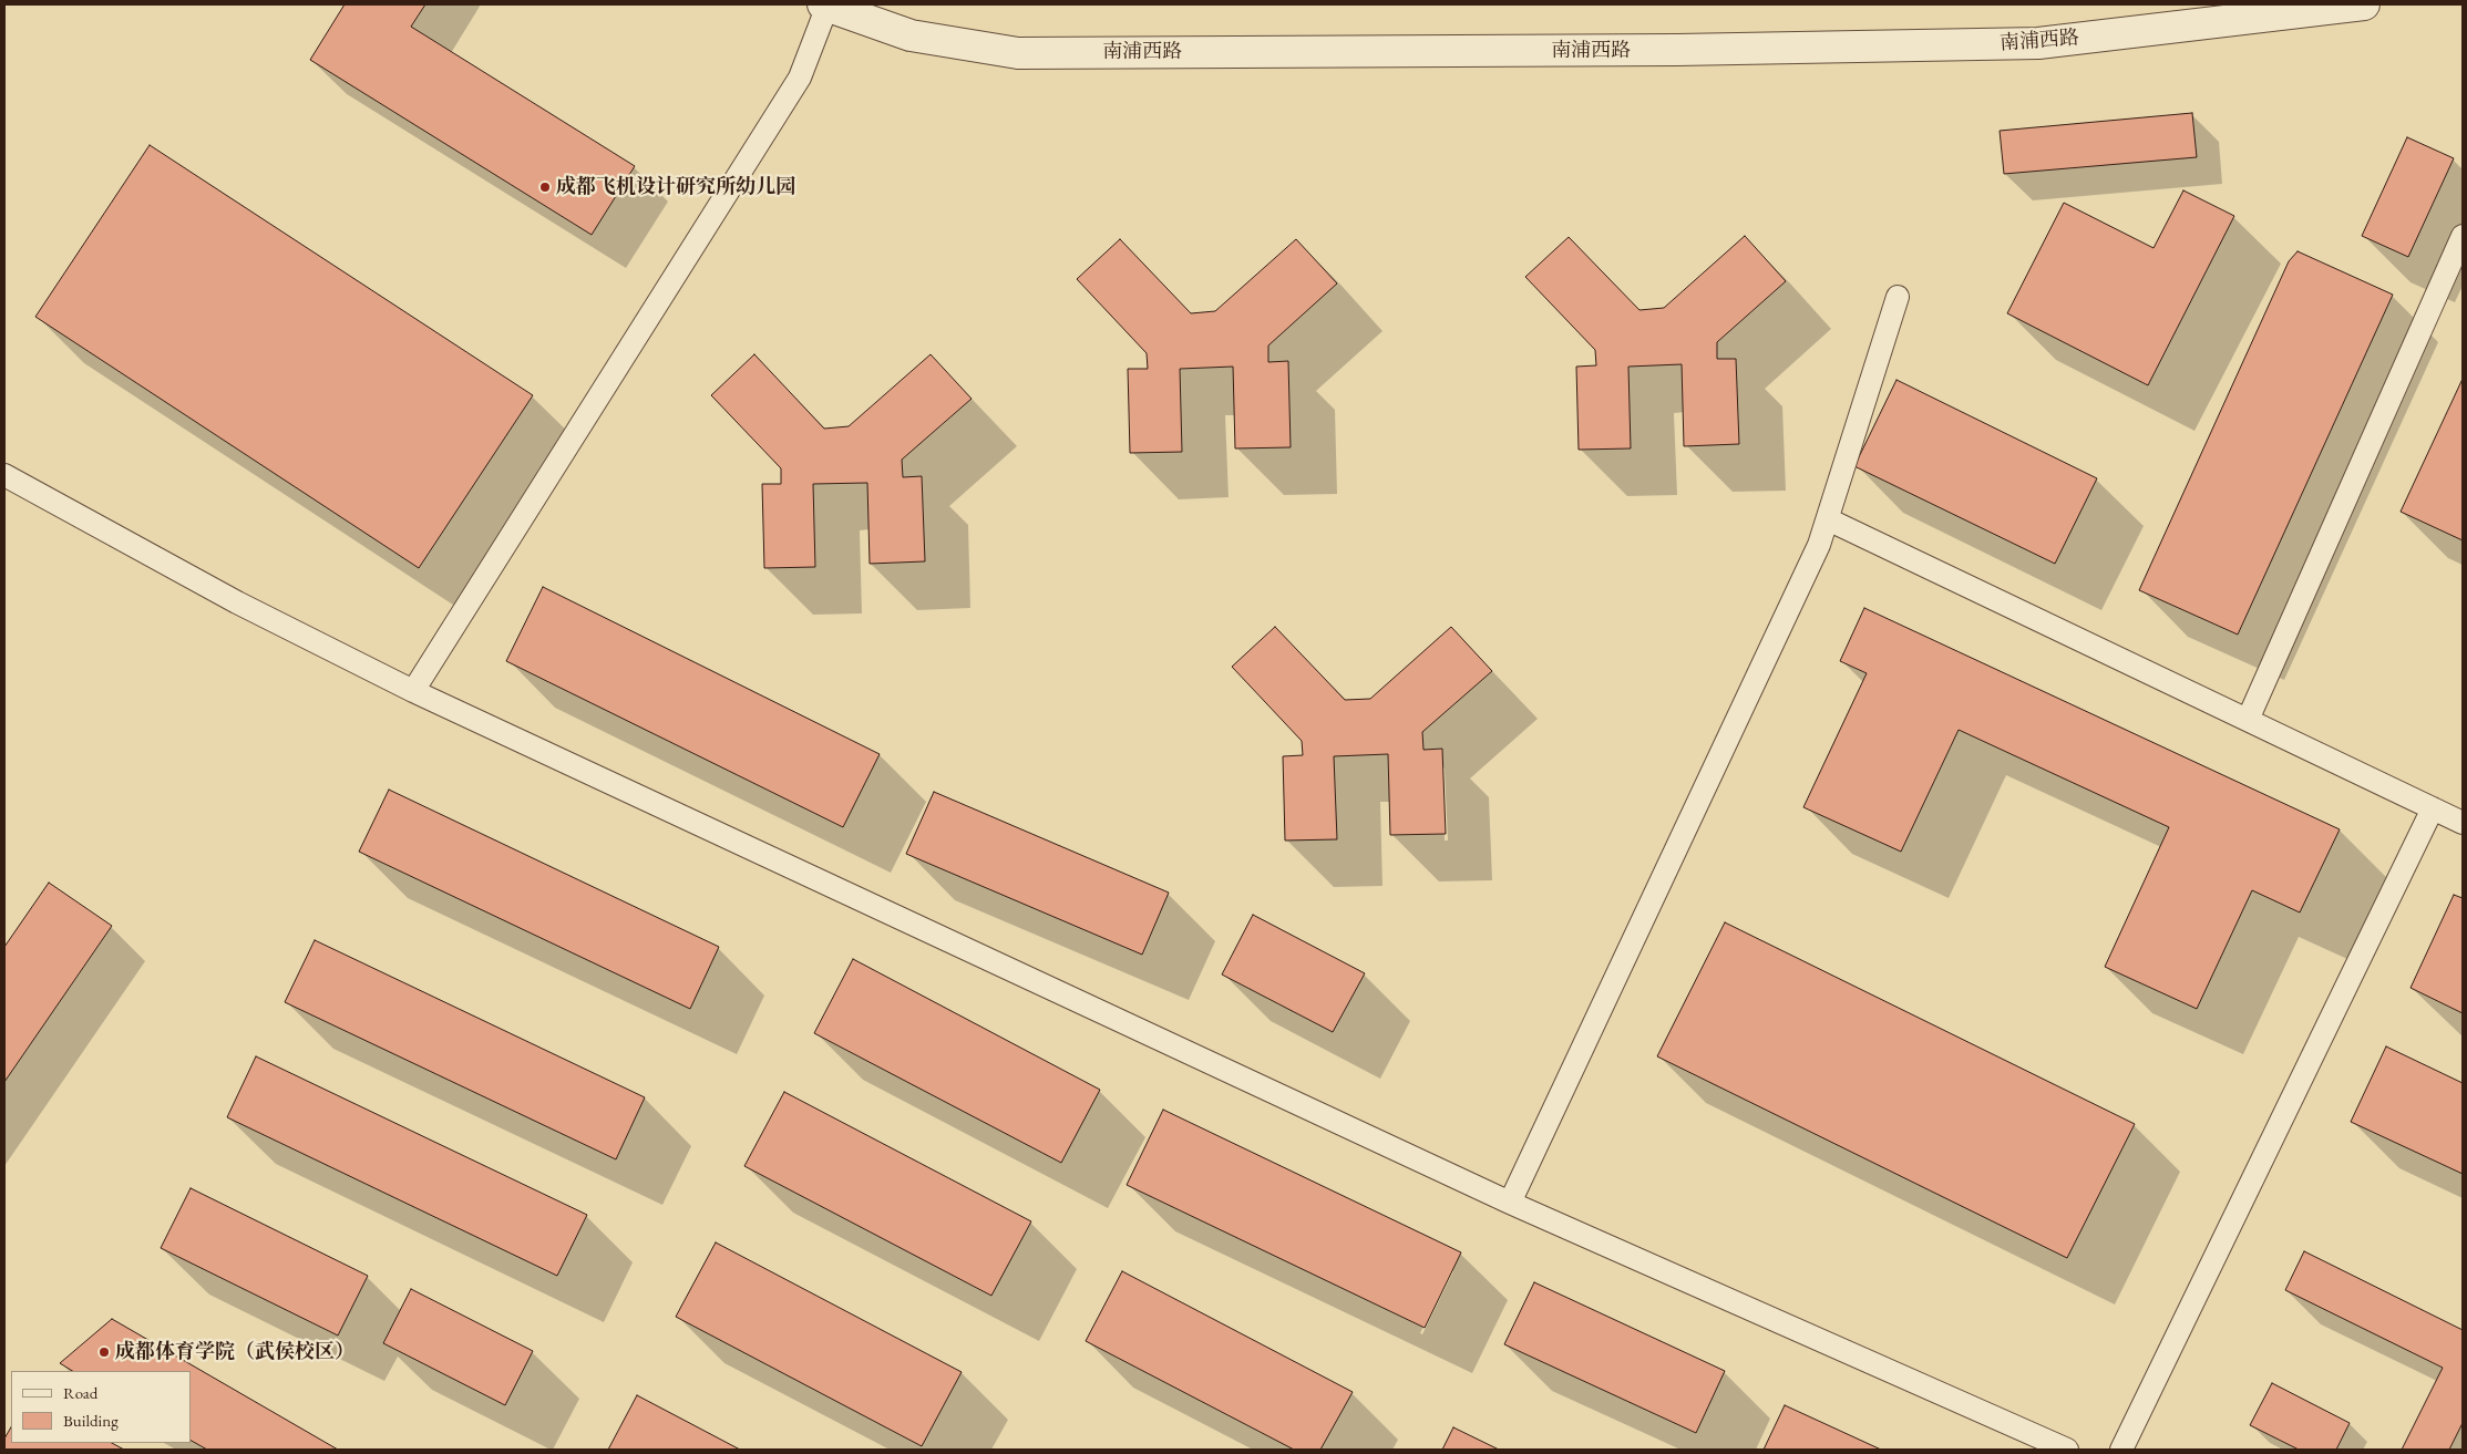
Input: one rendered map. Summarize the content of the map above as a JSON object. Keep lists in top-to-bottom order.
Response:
{
  "streets": {
    "street": ["南浦西路"]
  },
  "places": ["成都飞机设计研究所幼儿园", "成都体育学院（武侯校区）"],
  "legend": ["Road", "Building"]
}
